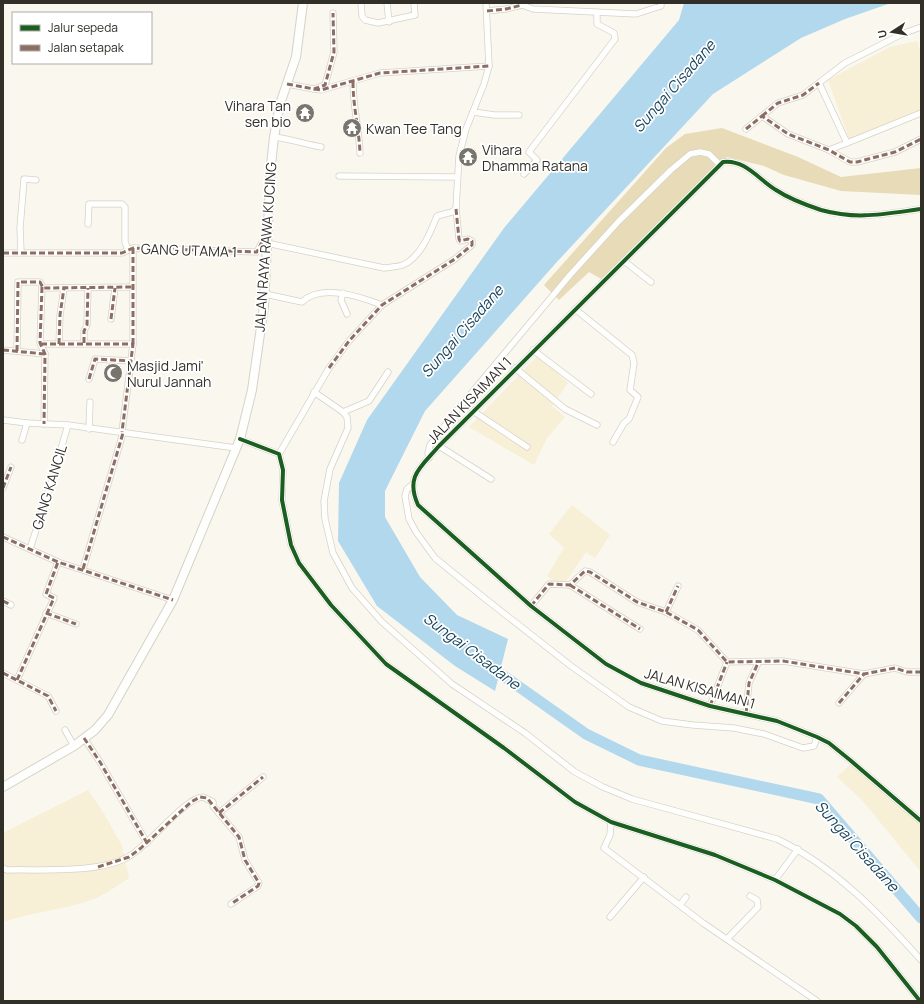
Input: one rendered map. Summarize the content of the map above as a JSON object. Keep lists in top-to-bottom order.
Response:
{
  "streets": {
    "street": [
      "JALAN RAYA RAWA KUCING",
      "GANG UTAMA 1",
      "JALAN KISAIMAN 1",
      "GANG KANCIL"
    ]
  },
  "crossings": [
    ["JALAN RAYA RAWA KUCING", "GANG UTAMA 1"]
  ],
  "water": ["Sungai Cisadane"],
  "places": {
    "temple": ["Vihara Tan sen bio", "Kwan Tee Tang", "Vihara Dhamma Ratana"],
    "mosque": ["Masjid Jami' Nurul Jannah"]
  },
  "legend": ["Jalur sepeda", "Jalan setapak"],
  "north": "left"
}
